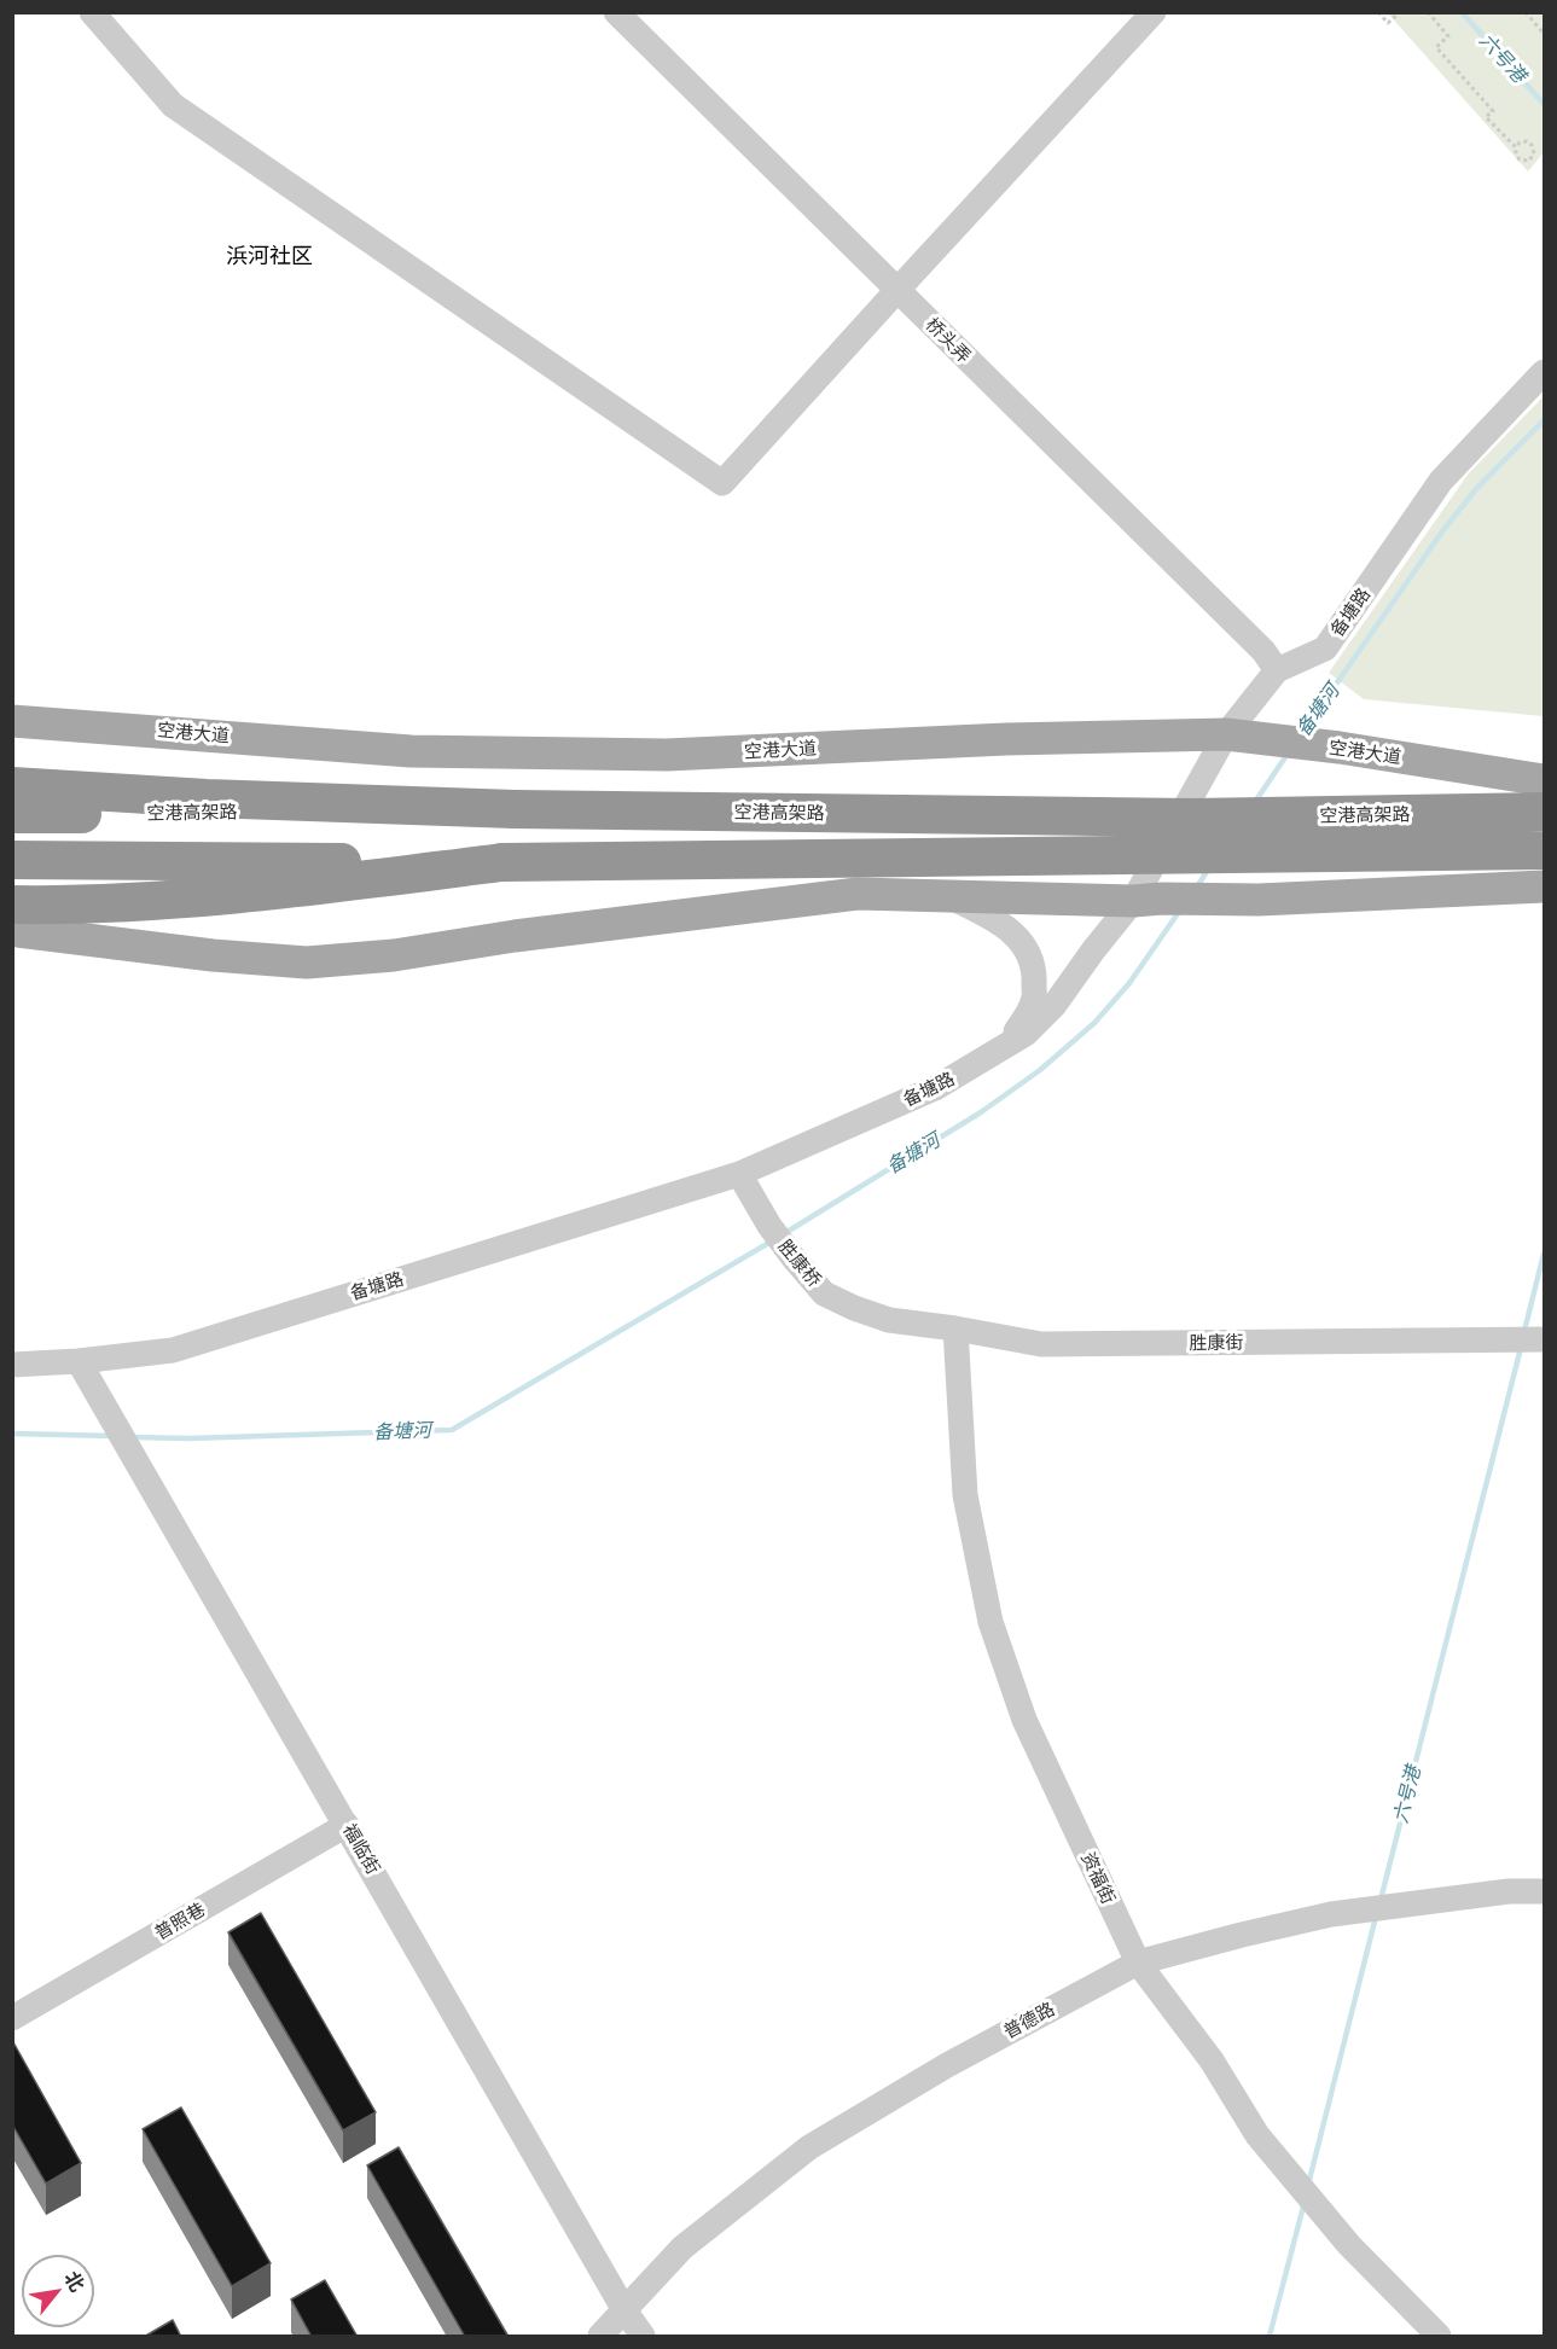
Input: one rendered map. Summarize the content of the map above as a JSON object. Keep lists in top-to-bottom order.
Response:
{
  "streets": {
    "highway": ["空港高架路"],
    "main road": ["空港大道"],
    "street": [
      "桥头弄",
      "备塘路",
      "胜康桥",
      "胜康街",
      "福临街",
      "资福街",
      "普照巷",
      "普德路"
    ]
  },
  "crossings": [
    ["桥头弄", "备塘路"],
    ["备塘路", "空港大道"],
    ["备塘路", "胜康桥"],
    ["备塘路", "福临街"],
    ["胜康桥", "胜康街"],
    ["胜康街", "资福街"],
    ["福临街", "普照巷"],
    ["福临街", "普德路"],
    ["资福街", "普德路"]
  ],
  "districts": ["浜河社区"],
  "water": ["六号港", "备塘河"],
  "north": "top right"
}
